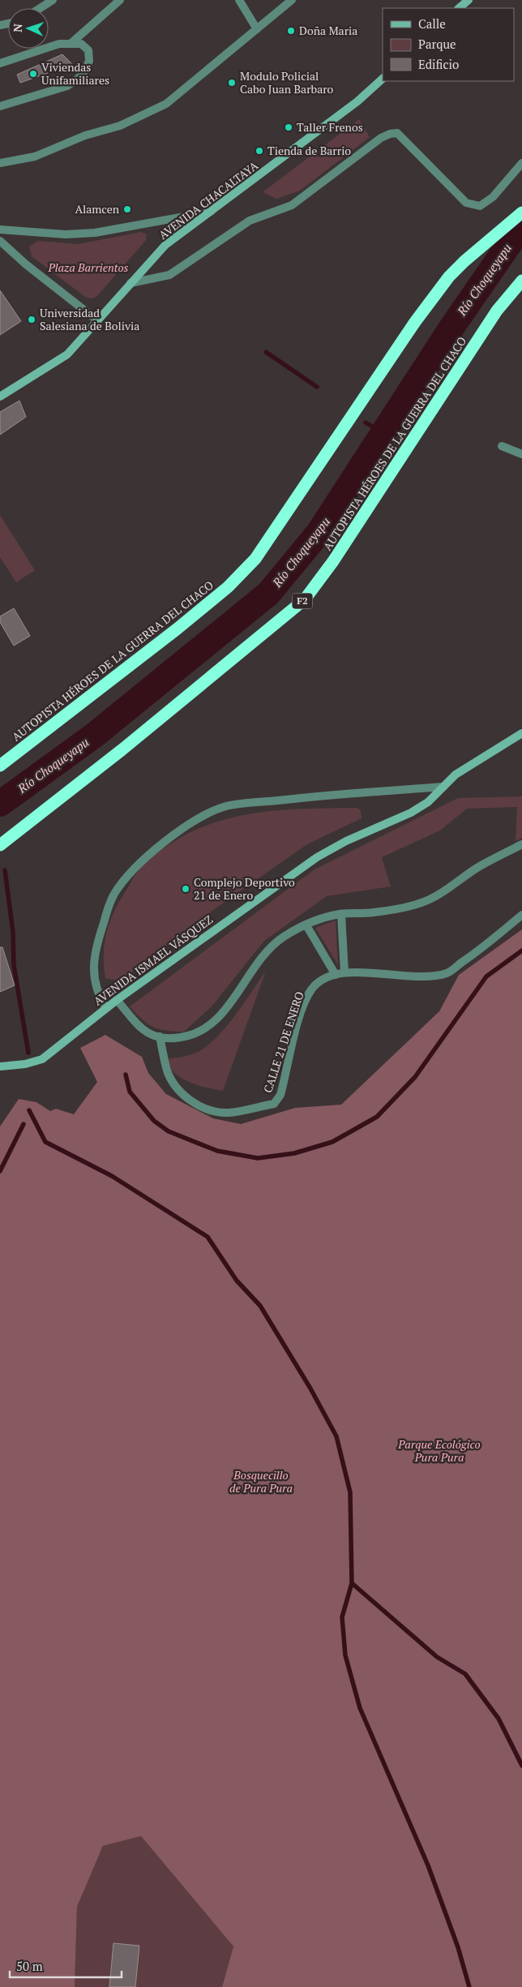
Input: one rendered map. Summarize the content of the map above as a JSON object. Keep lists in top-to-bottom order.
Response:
{
  "streets": {
    "highway": ["AUTOPISTA HÉROES DE LA GUERRA DEL CHACO", "F2"],
    "main road": ["AVENIDA CHACALTAYA", "AVENIDA ISMAEL VÁSQUEZ"],
    "street": ["CALLE 21 DE ENERO"]
  },
  "water": ["Río Choqueyapu"],
  "parks": ["Plaza Barrientos", "Parque Ecológico Pura Pura", "Bosquecillo de Pura Pura"],
  "places": [
    "Doña Maria",
    "Viviendas Unifamiliares",
    "Modulo Policial Cabo Juan Barbaro",
    "Taller Frenos",
    "Tienda de Barrio",
    "Alamcen",
    "Universidad Salesiana de Bolivia",
    "Complejo Deportivo 21 de Enero"
  ],
  "legend": ["Calle", "Parque", "Edificio"],
  "scale_bar": "50 m",
  "north": "left"
}
